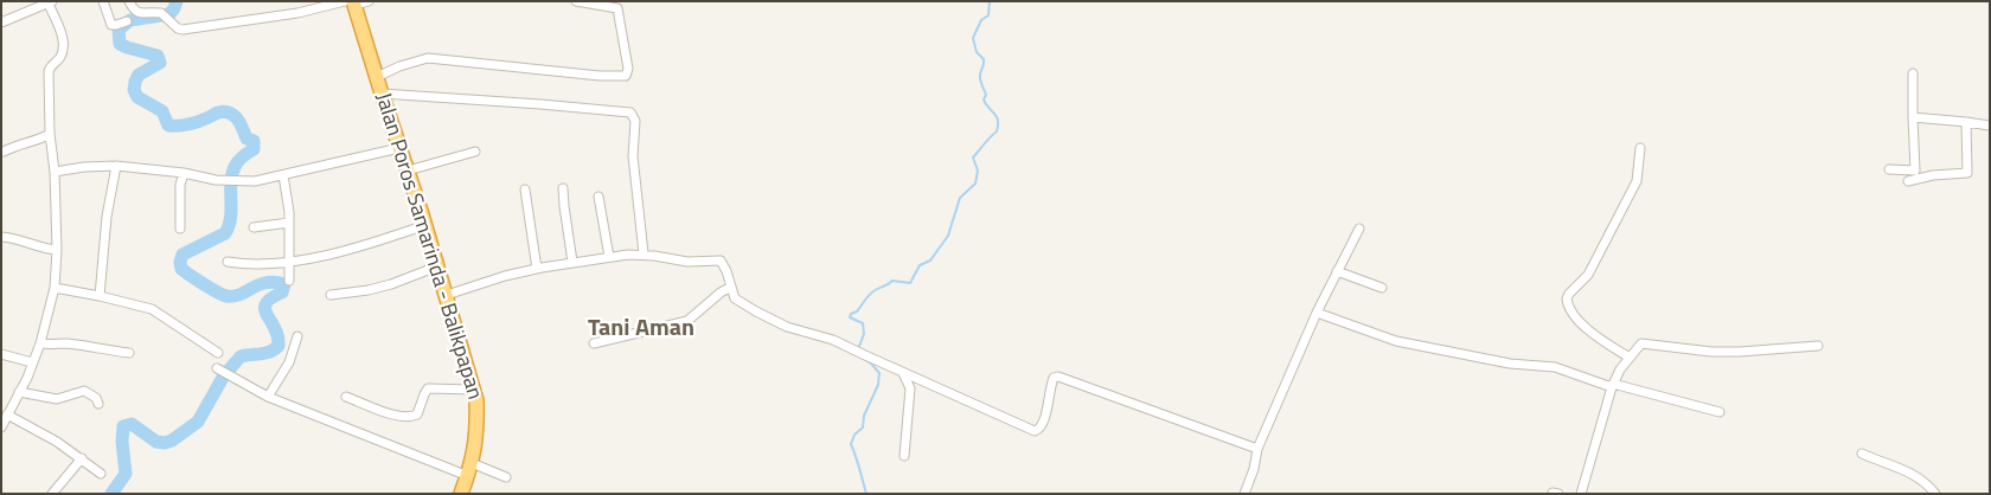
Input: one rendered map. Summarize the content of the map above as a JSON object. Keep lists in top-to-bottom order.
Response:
{
  "streets": {
    "highway": ["Jalan Poros Samarinda - Balikpapan"]
  },
  "districts": ["Tani Aman"]
}
